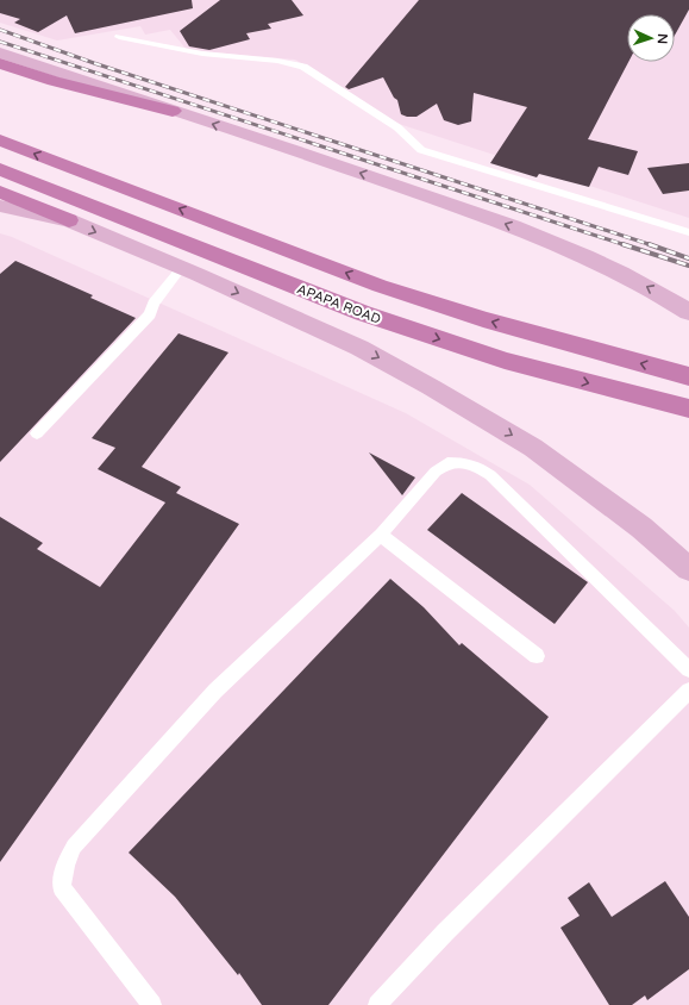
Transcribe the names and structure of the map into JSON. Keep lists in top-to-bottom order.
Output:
{
  "streets": {
    "highway": ["APAPA ROAD"]
  },
  "north": "right"
}
